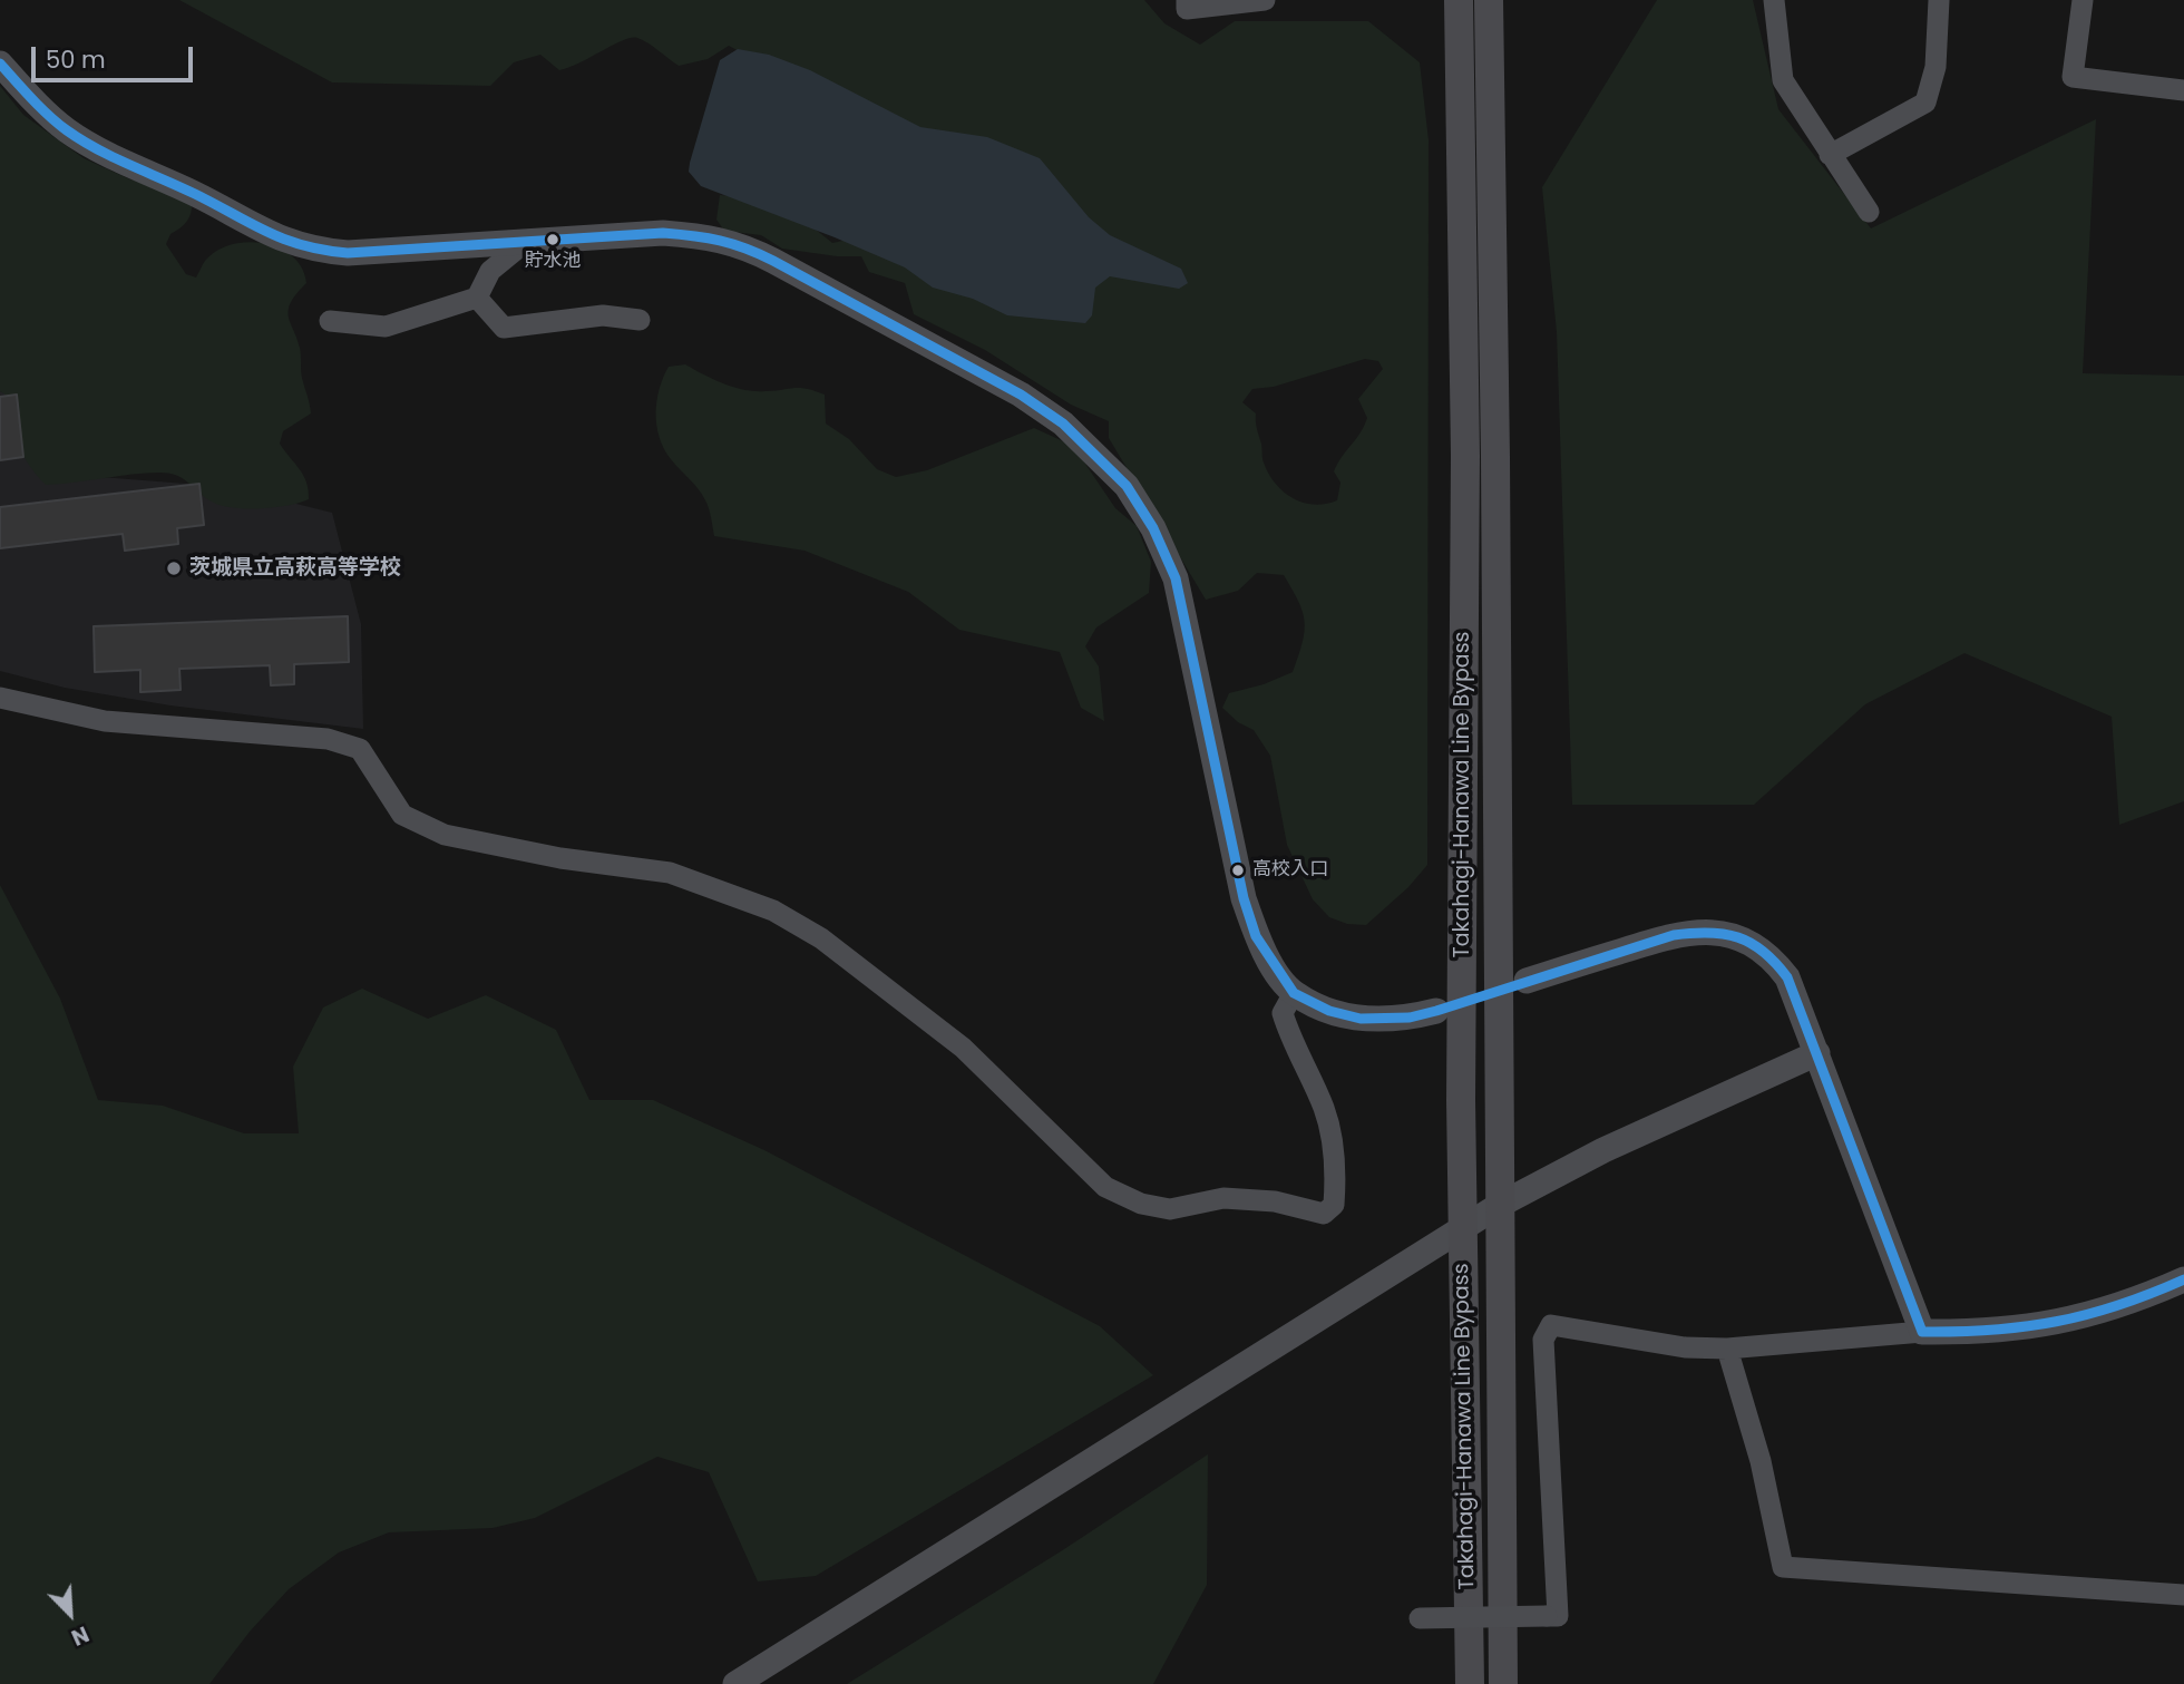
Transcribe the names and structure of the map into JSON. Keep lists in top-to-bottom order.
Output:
{
  "streets": {
    "main road": ["Takahagi-Hanawa Line Bypass"]
  },
  "places": ["貯水池", "茨城県立高萩高等学校", "高校入口"],
  "scale_bar": "50 m",
  "north": "bottom right"
}
